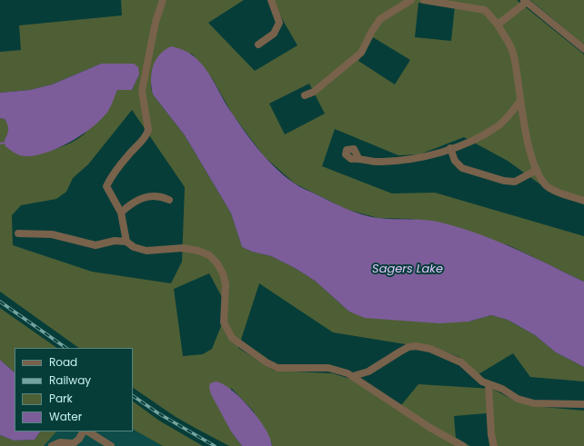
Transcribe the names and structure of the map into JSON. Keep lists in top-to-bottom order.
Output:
{
  "water": ["Sagers Lake"],
  "legend": [
    "Road",
    "Railway",
    "Park",
    "Water"
  ]
}
